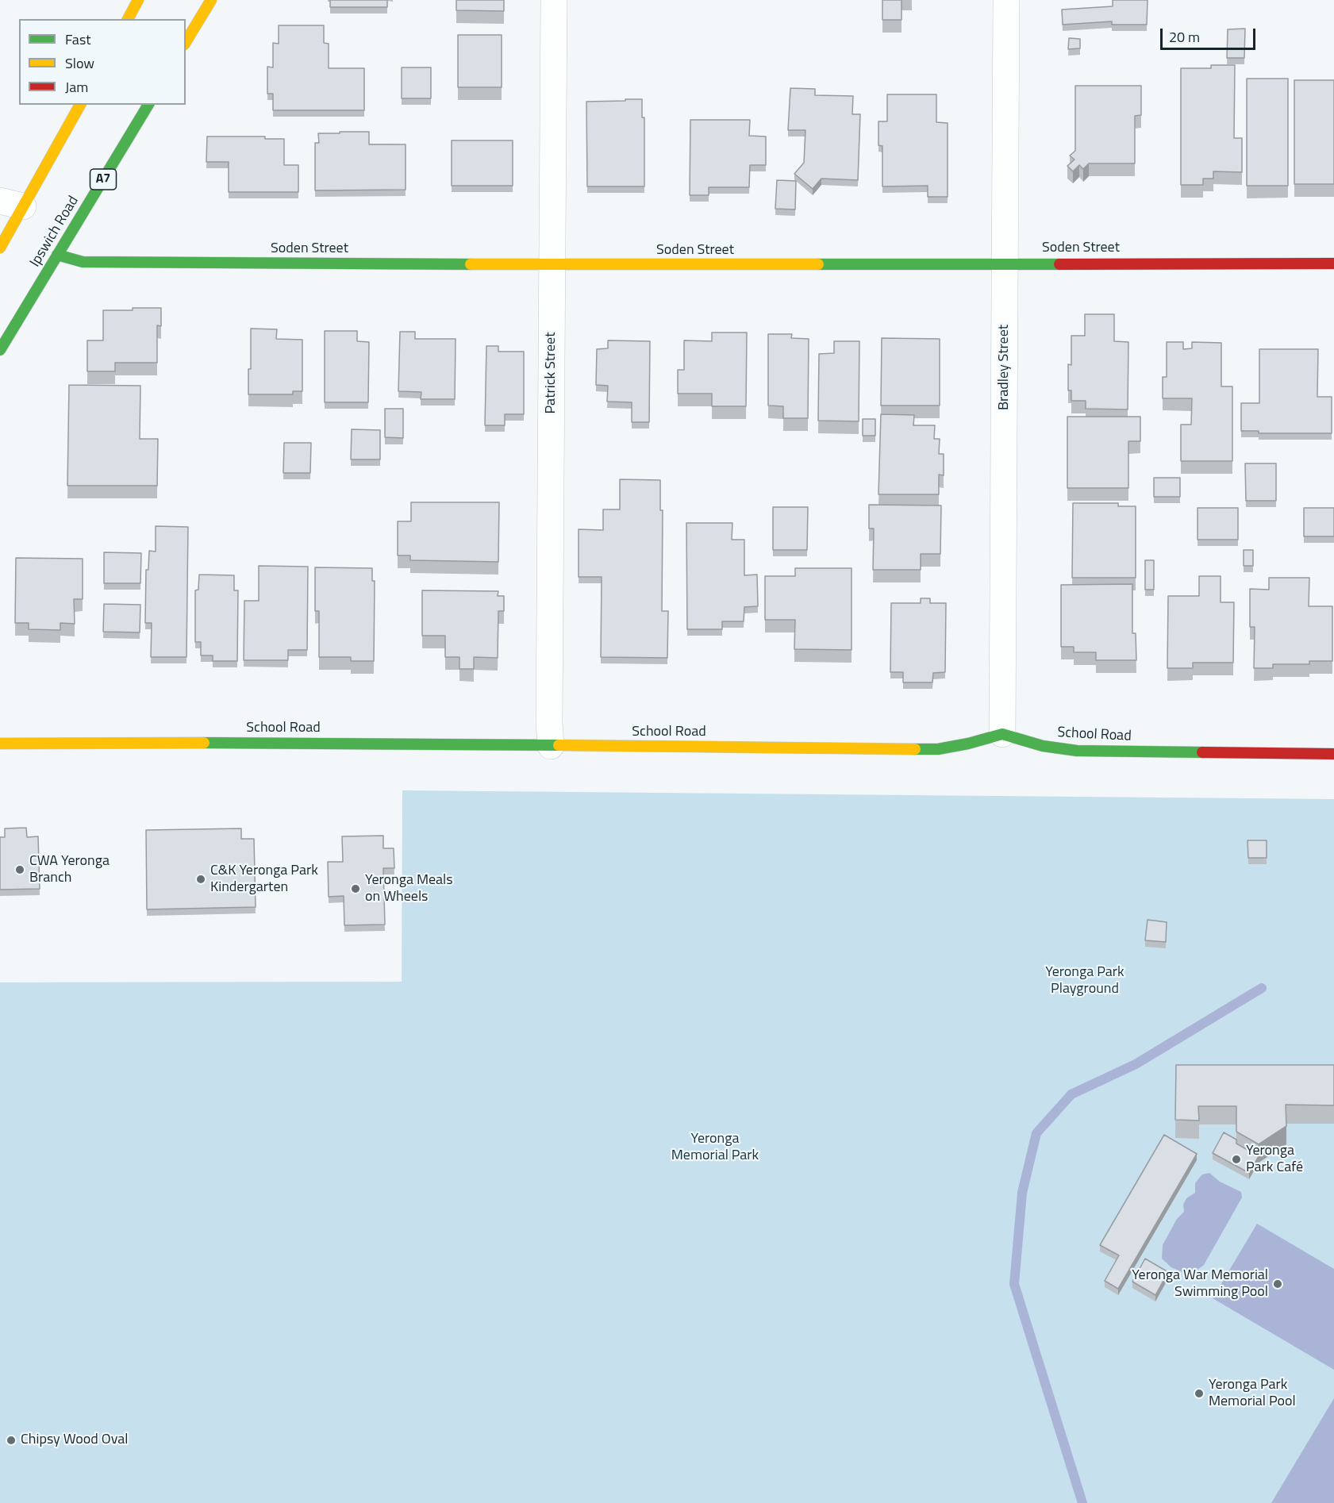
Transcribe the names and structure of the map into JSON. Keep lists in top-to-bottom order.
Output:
{
  "streets": {
    "main road": [
      "A7",
      "Ipswich Road",
      "Soden Street",
      "School Road"
    ],
    "street": ["Bradley Street", "Patrick Street"]
  },
  "crossings": [
    ["Ipswich Road", "Soden Street"],
    ["Soden Street", "Bradley Street"],
    ["Soden Street", "Patrick Street"],
    ["Bradley Street", "School Road"],
    ["Patrick Street", "School Road"]
  ],
  "parks": ["Yeronga Park Playground", "Yeronga Memorial Park"],
  "places": [
    "CWA Yeronga Branch",
    "C&K Yeronga Park Kindergarten",
    "Yeronga Meals on Wheels",
    "Yeronga Park Café",
    "Yeronga War Memorial Swimming Pool",
    "Yeronga Park Memorial Pool",
    "Chipsy Wood Oval"
  ],
  "legend": ["Fast", "Slow", "Jam"],
  "scale_bar": "20 m"
}
